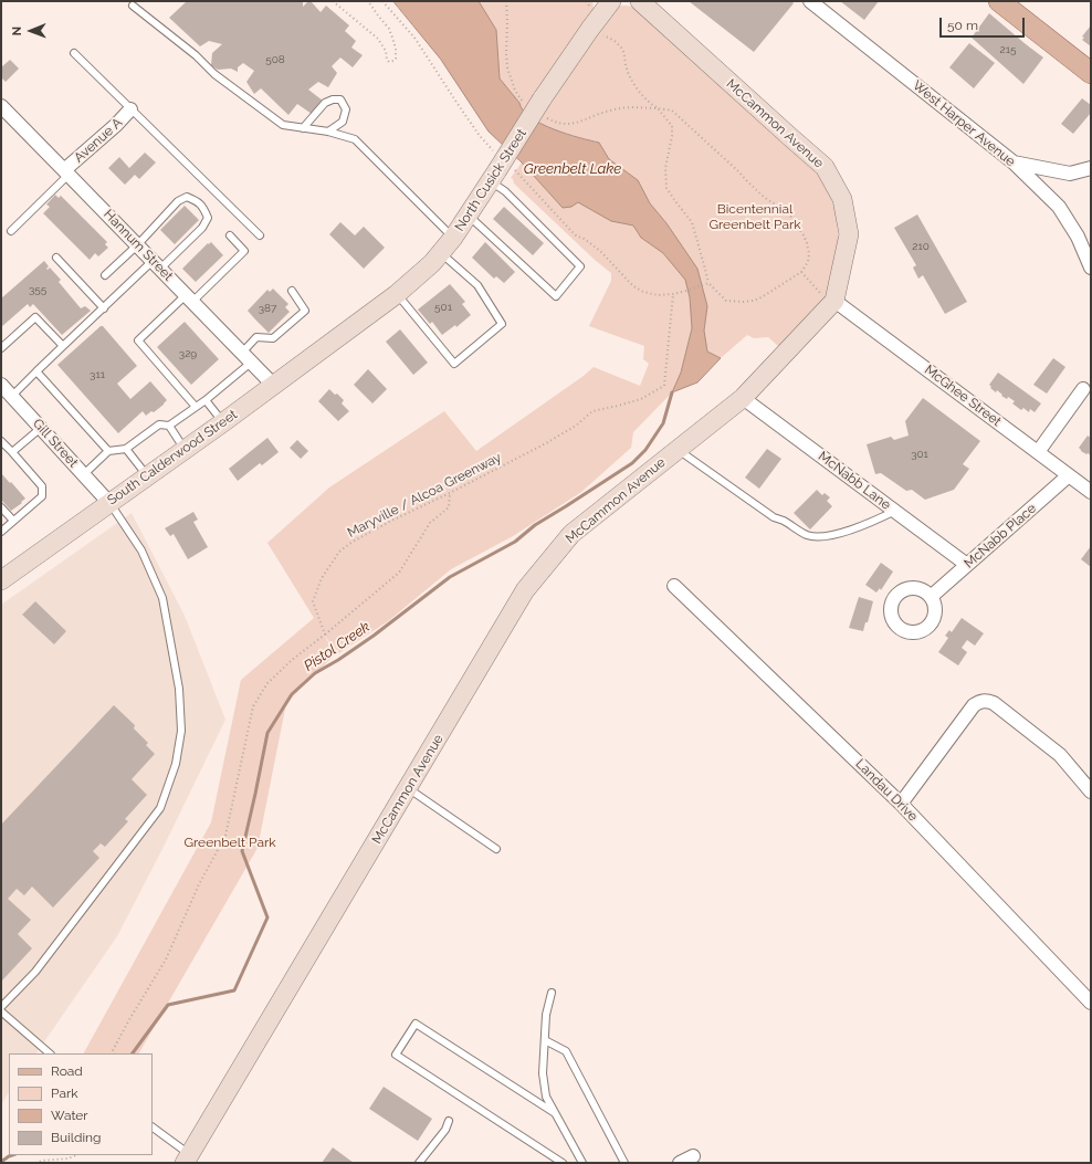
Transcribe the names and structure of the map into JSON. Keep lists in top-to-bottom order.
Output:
{
  "streets": {
    "street": [
      "McCammon Avenue",
      "West Harper Avenue",
      "Avenue A",
      "North Cusick Street",
      "Hannum Street",
      "McGhee Street",
      "Gill Street",
      "South Calderwood Street",
      "McNabb Lane",
      "McNabb Place",
      "Landau Drive"
    ],
    "path": ["Maryville / Alcoa Greenway"]
  },
  "crossings": [
    ["McCammon Avenue", "McGhee Street"],
    ["McCammon Avenue", "McNabb Lane"],
    ["Avenue A", "Hannum Street"],
    ["North Cusick Street", "South Calderwood Street"],
    ["Hannum Street", "South Calderwood Street"],
    ["McGhee Street", "McNabb Place"],
    ["Gill Street", "South Calderwood Street"],
    ["McNabb Lane", "McNabb Place"]
  ],
  "water": ["Greenbelt Lake", "Pistol Creek"],
  "parks": ["Bicentennial Greenbelt Park", "Greenbelt Park"],
  "house_numbers": [
    "215",
    "508",
    "210",
    "355",
    "501",
    "387",
    "329",
    "311",
    "301"
  ],
  "legend": [
    "Road",
    "Park",
    "Water",
    "Building"
  ],
  "scale_bar": "50 m",
  "north": "left"
}
